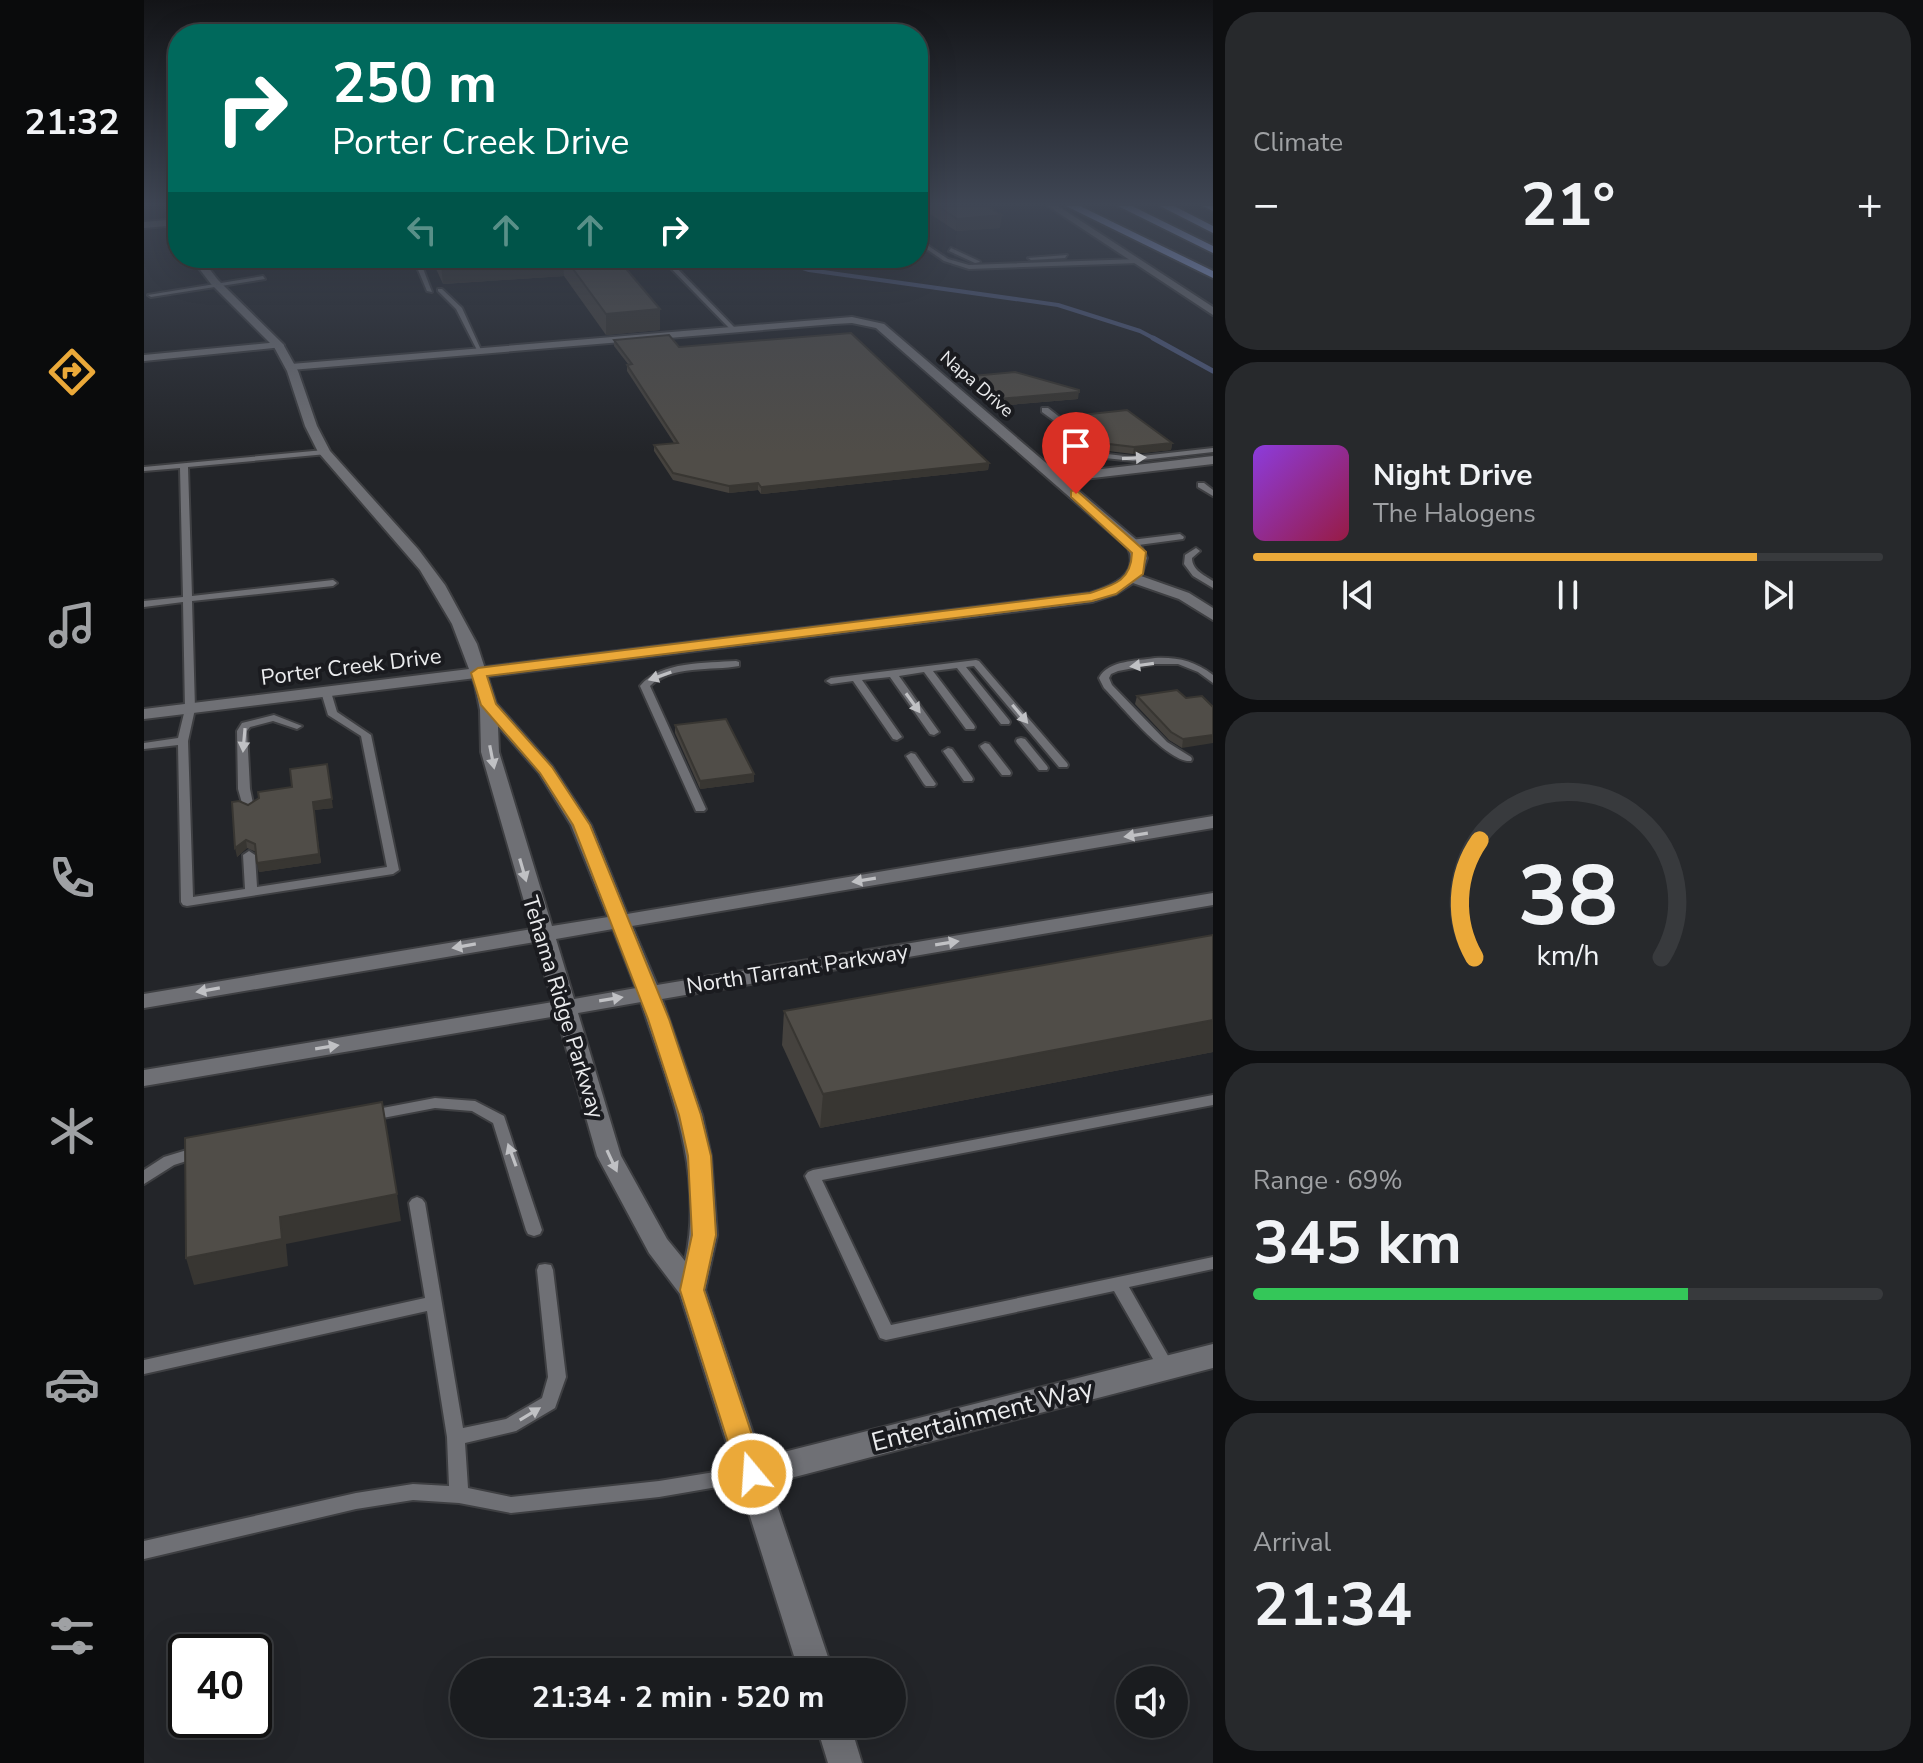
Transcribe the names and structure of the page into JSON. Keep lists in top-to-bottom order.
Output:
{
  "streets": {
    "street": [
      "Napa Drive",
      "Porter Creek Drive",
      "North Tarrant Parkway",
      "Tehama Ridge Parkway",
      "Entertainment Way"
    ]
  },
  "crossings": [
    ["Porter Creek Drive", "Tehama Ridge Parkway"],
    ["North Tarrant Parkway", "Tehama Ridge Parkway"],
    ["Tehama Ridge Parkway", "Entertainment Way"]
  ],
  "page": {
    "tabs": "21:32",
    "tile": [
      "Climate",
      ["Range · 69%", "345 km"],
      ["Arrival", "21:34"]
    ],
    "turn": ["250 m", "Porter Creek Drive"],
    "heat": ["−", "21°", "+"],
    "song": ["Night Drive", "The Halogens"],
    "limit": "40",
    "trip": "21:34 · 2 min · 520 m",
    "gauge": ["38", "km/h"]
  }
}
